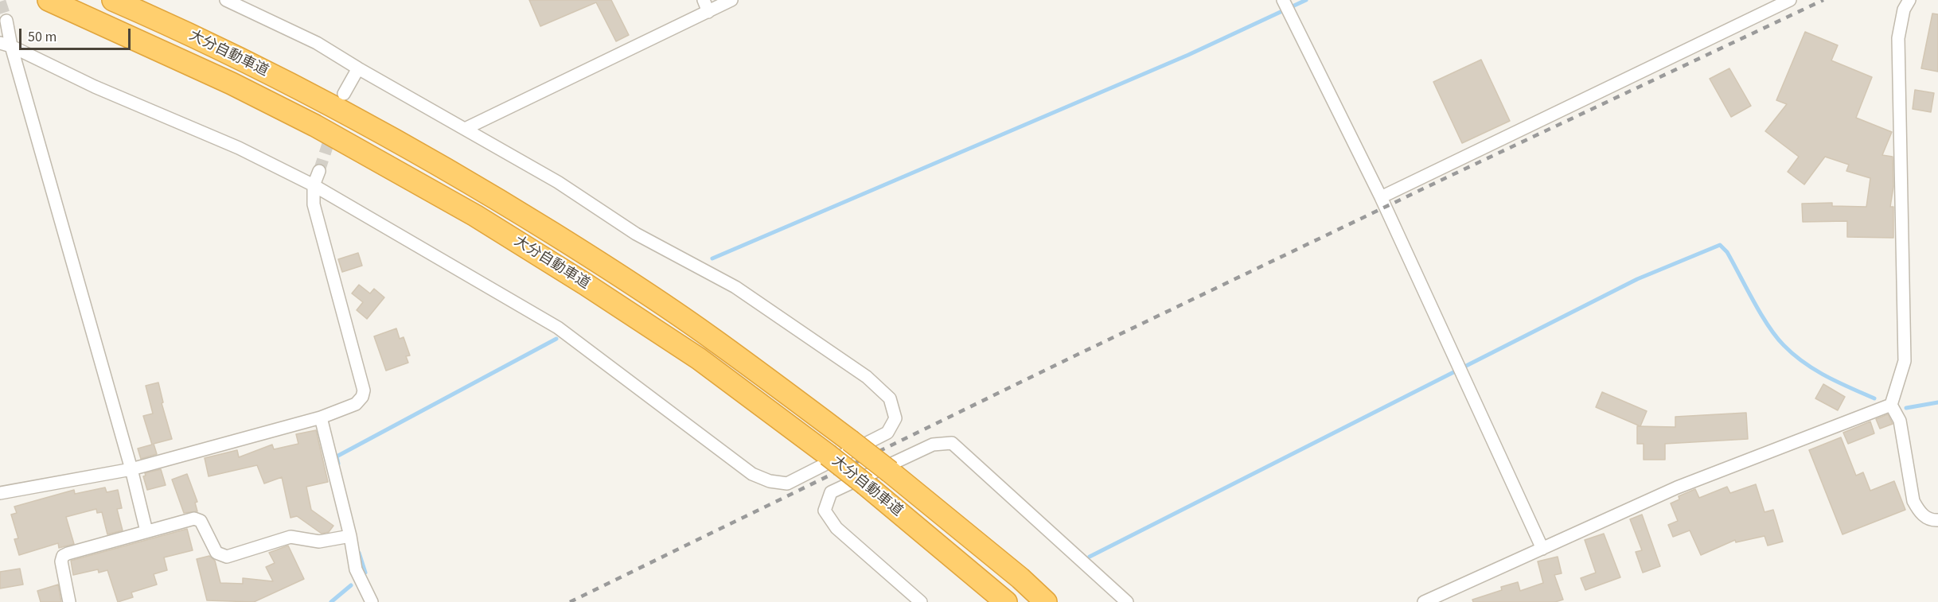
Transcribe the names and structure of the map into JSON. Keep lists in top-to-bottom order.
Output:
{
  "streets": {
    "highway": ["大分自動車道"]
  },
  "scale_bar": "50 m"
}
